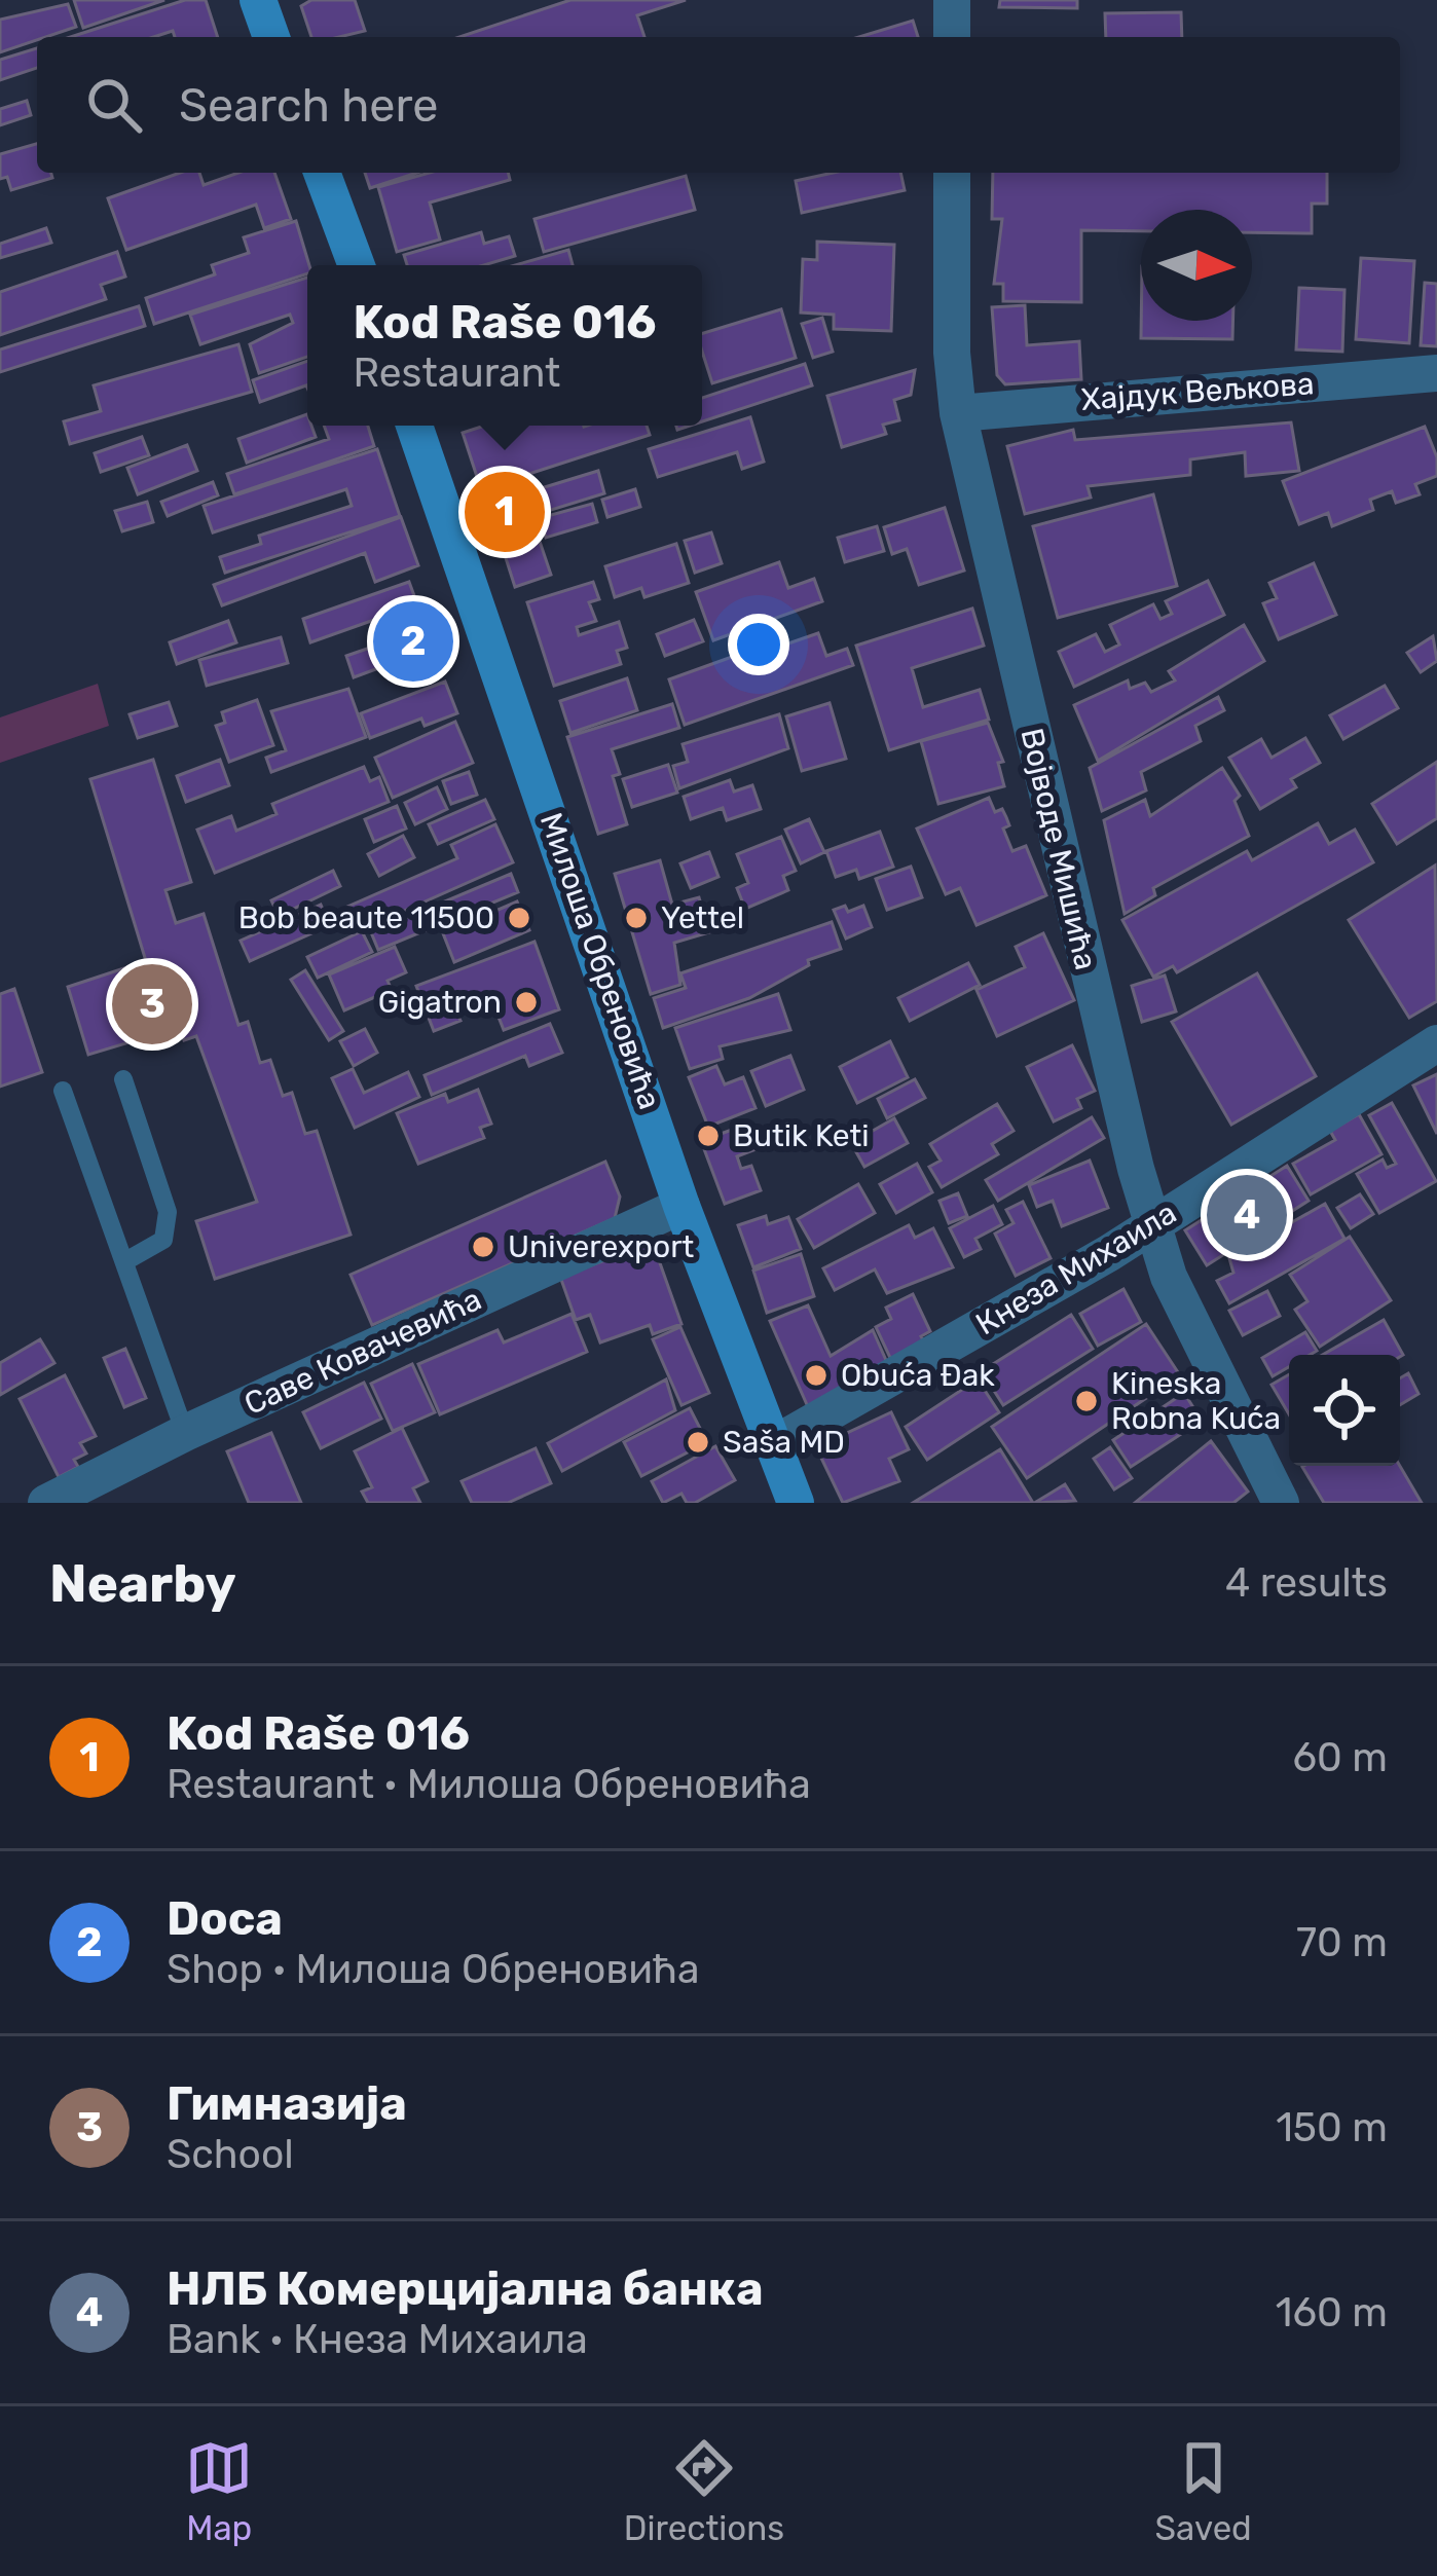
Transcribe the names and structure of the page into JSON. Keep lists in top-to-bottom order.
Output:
{
  "streets": {
    "street": [
      "Хајдук Вељкова",
      "Војводе Мишића",
      "Милоша Обреновића",
      "Кнеза Михаила",
      "Саве Ковачевића"
    ]
  },
  "crossings": [
    ["Хајдук Вељкова", "Војводе Мишића"],
    ["Војводе Мишића", "Кнеза Михаила"],
    ["Милоша Обреновића", "Кнеза Михаила"],
    ["Милоша Обреновића", "Саве Ковачевића"]
  ],
  "places": [
    "Bob beaute 11500",
    "Yettel",
    "Gigatron",
    "Butik Keti",
    "Univerexport",
    "Obuća Đak",
    "Kineska Robna Kuća",
    "Saša MD"
  ],
  "north": "right",
  "page": {
    "search": "Search here",
    "popup": ["Kod Raše 016", "Restaurant"],
    "pins": [
      "1",
      "2",
      "3",
      "4"
    ],
    "heading": ["Nearby", "4 results"],
    "list": [
      {
        "mark": "1",
        "name": "Kod Raše 016",
        "note": "Restaurant · Милоша Обреновића",
        "value": "60 m"
      },
      {
        "mark": "2",
        "name": "Doca",
        "note": "Shop · Милоша Обреновића",
        "value": "70 m"
      },
      {
        "mark": "3",
        "name": "Гимназија",
        "note": "School",
        "value": "150 m"
      },
      {
        "mark": "4",
        "name": "НЛБ Комерцијална банка",
        "note": "Bank · Кнеза Михаила",
        "value": "160 m"
      }
    ],
    "nav": ["Map", "Directions", "Saved"]
  }
}
